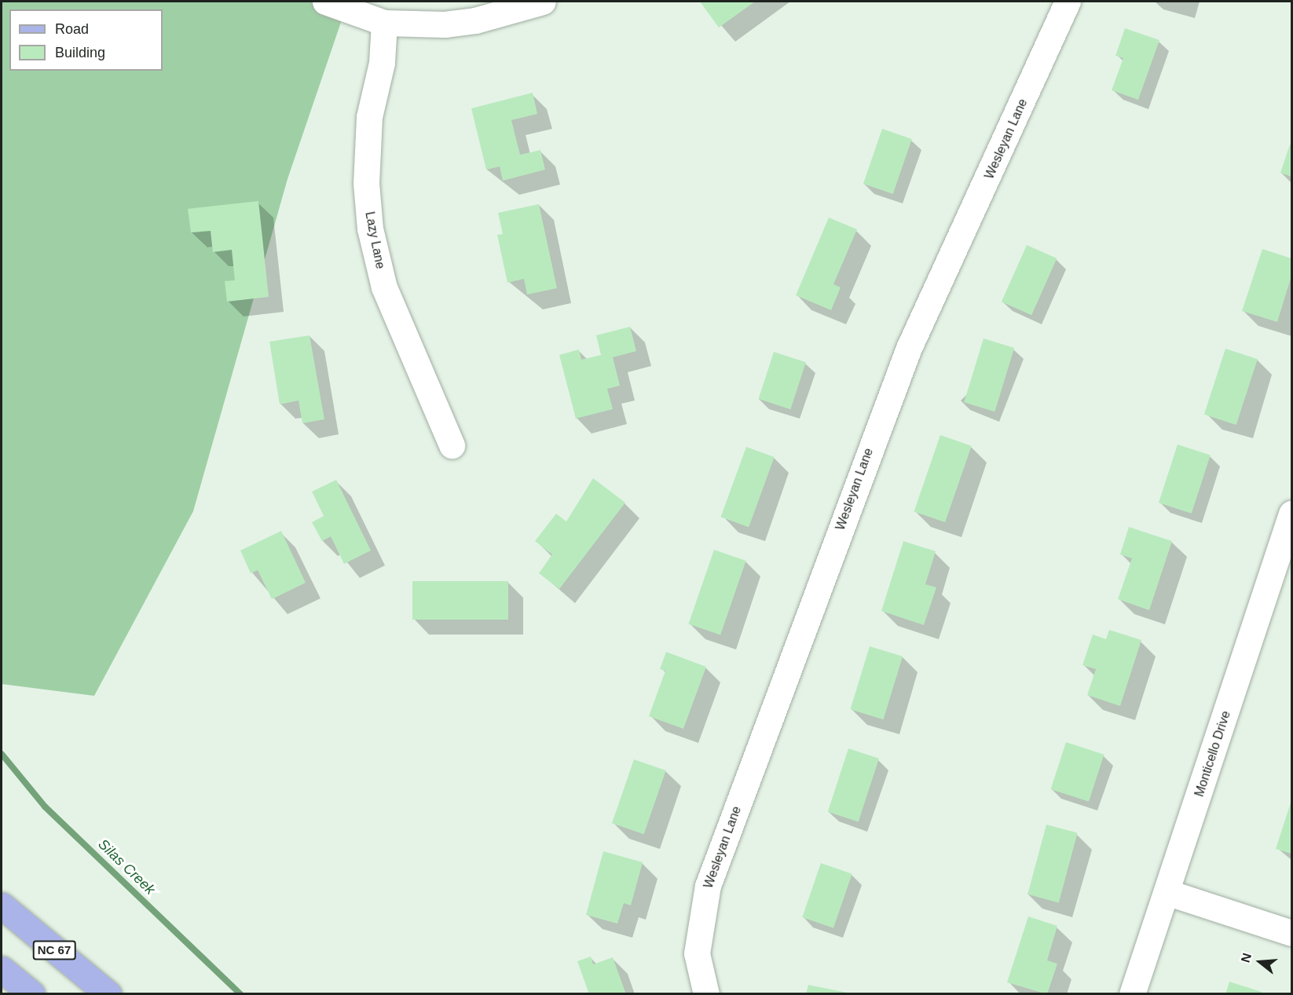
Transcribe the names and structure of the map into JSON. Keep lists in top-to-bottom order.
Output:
{
  "streets": {
    "main road": ["NC 67"],
    "street": ["Wesleyan Lane", "Lazy Lane", "Monticello Drive"]
  },
  "water": ["Silas Creek"],
  "legend": ["Road", "Building"],
  "north": "left"
}
